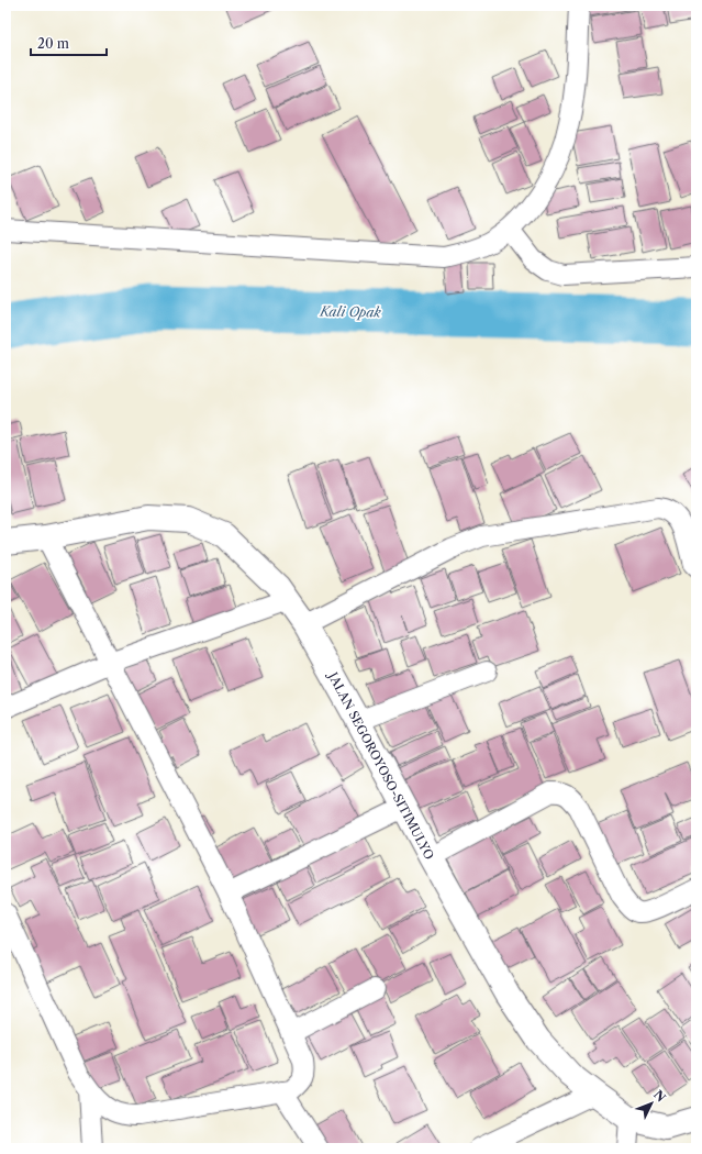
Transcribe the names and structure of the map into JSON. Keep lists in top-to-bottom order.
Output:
{
  "streets": {
    "main road": ["JALAN SEGOROYOSO-SITIMULYO"]
  },
  "water": ["Kali Opak"],
  "scale_bar": "20 m",
  "north": "top right"
}
